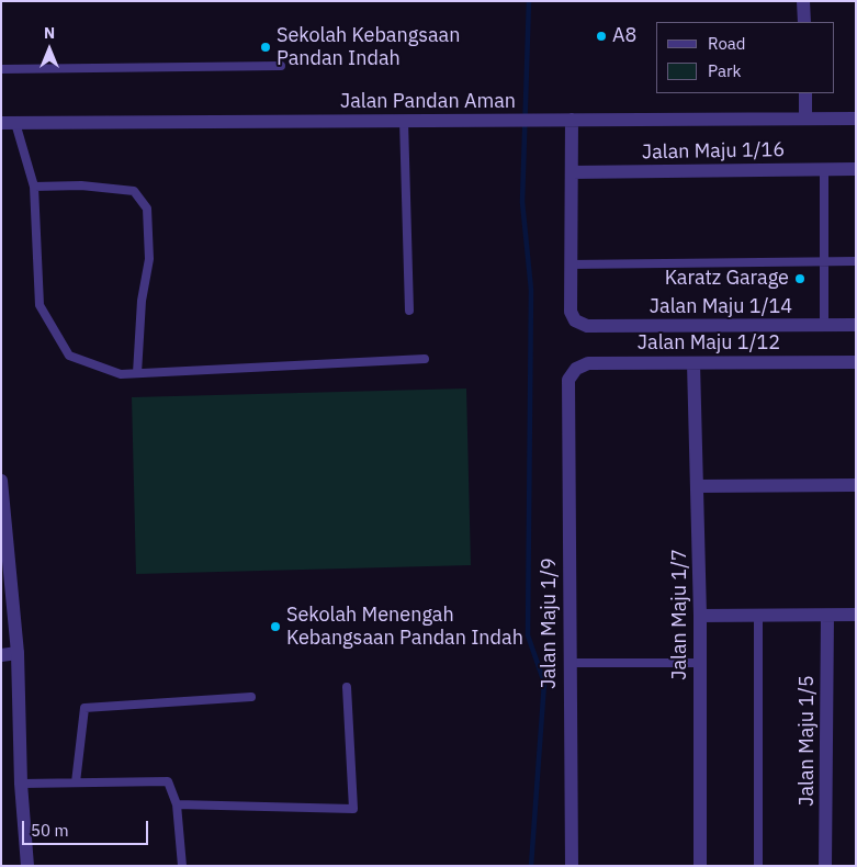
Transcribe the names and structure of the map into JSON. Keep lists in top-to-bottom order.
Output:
{
  "streets": {
    "street": [
      "Jalan Pandan Aman",
      "Jalan Maju 1/16",
      "Jalan Maju 1/14",
      "Jalan Maju 1/12",
      "Jalan Maju 1/7",
      "Jalan Maju 1/9",
      "Jalan Maju 1/5"
    ]
  },
  "crossings": [
    ["Jalan Maju 1/12", "Jalan Maju 1/7"],
    ["Jalan Maju 1/12", "Jalan Maju 1/9"]
  ],
  "places": [
    "A8",
    "Sekolah Kebangsaan Pandan Indah",
    "Karatz Garage",
    "Sekolah Menengah Kebangsaan Pandan Indah"
  ],
  "legend": ["Road", "Park"],
  "scale_bar": "50 m",
  "north": "top"
}
